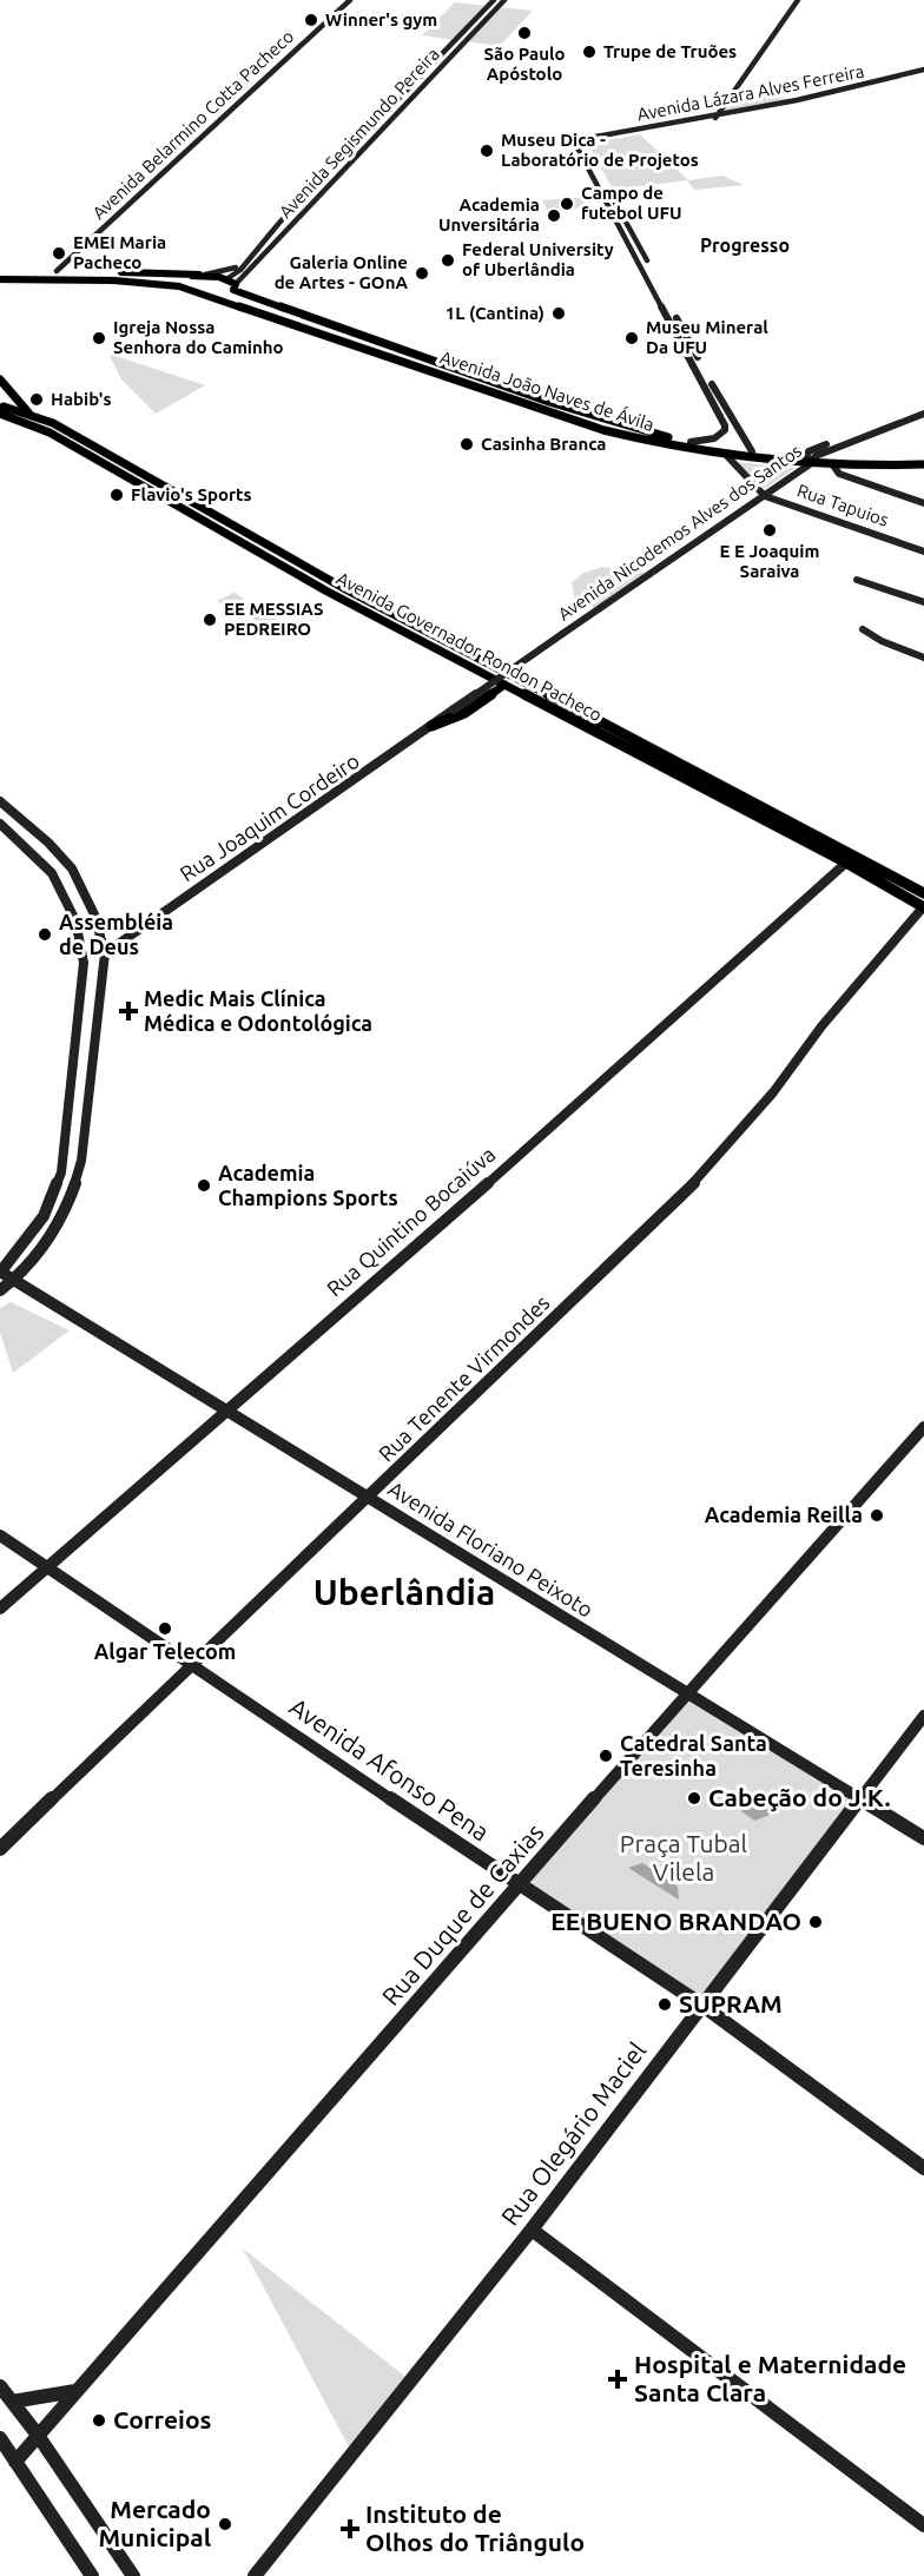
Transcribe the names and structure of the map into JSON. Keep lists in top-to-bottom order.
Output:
{
  "streets": {
    "main road": [
      "Avenida Lázara Alves Ferreira",
      "Avenida Belarmino Cotta Pacheco",
      "Avenida Segismundo Pereira",
      "Avenida João Naves de Ávila",
      "Rua Tapuios",
      "Avenida Nicodemos Alves dos Santos",
      "Avenida Governador Rondon Pacheco",
      "Rua Joaquim Cordeiro",
      "Rua Quintino Bocaiúva",
      "Rua Tenente Virmondes",
      "Avenida Floriano Peixoto",
      "Avenida Afonso Pena",
      "Rua Duque de Caxias",
      "Rua Olegário Maciel"
    ]
  },
  "crossings": [
    ["Avenida Segismundo Pereira", "Avenida João Naves de Ávila"],
    ["Avenida João Naves de Ávila", "Rua Tapuios"],
    ["Avenida João Naves de Ávila", "Avenida Nicodemos Alves dos Santos"],
    ["Rua Tapuios", "Avenida Nicodemos Alves dos Santos"],
    ["Avenida Nicodemos Alves dos Santos", "Rua Joaquim Cordeiro"],
    ["Avenida Governador Rondon Pacheco", "Rua Quintino Bocaiúva"],
    ["Avenida Governador Rondon Pacheco", "Rua Tenente Virmondes"],
    ["Rua Quintino Bocaiúva", "Avenida Floriano Peixoto"],
    ["Rua Quintino Bocaiúva", "Avenida Afonso Pena"],
    ["Rua Tenente Virmondes", "Avenida Floriano Peixoto"],
    ["Rua Tenente Virmondes", "Avenida Afonso Pena"],
    ["Avenida Floriano Peixoto", "Rua Duque de Caxias"],
    ["Avenida Floriano Peixoto", "Rua Olegário Maciel"],
    ["Avenida Afonso Pena", "Rua Duque de Caxias"],
    ["Avenida Afonso Pena", "Rua Olegário Maciel"]
  ],
  "districts": ["Progresso", "Uberlândia"],
  "parks": ["Praça Tubal Vilela"],
  "places": {
    "other": [
      "Winner's gym",
      "São Paulo Apóstolo",
      "Trupe de Truões",
      "Museu Dica - Laboratório de Projetos",
      "Campo de futebol UFU",
      "Academia Unversitária",
      "EMEI Maria Pacheco",
      "Federal University of Uberlândia",
      "Galeria Online de Artes - GOnA",
      "1L (Cantina)",
      "Igreja Nossa Senhora do Caminho",
      "Museu Mineral Da UFU",
      "Habib's",
      "Casinha Branca",
      "Flavio's Sports",
      "E E Joaquim Saraiva",
      "EE MESSIAS PEDREIRO",
      "Assembléia de Deus",
      "Academia Champions Sports",
      "Academia Reilla",
      "Algar Telecom",
      "Catedral Santa Teresinha",
      "Cabeção do J.K.",
      "EE BUENO BRANDAO",
      "SUPRAM",
      "Correios",
      "Mercado Municipal"
    ],
    "health": ["Medic Mais Clínica Médica e Odontológica", "Hospital e Maternidade Santa Clara", "Instituto de Olhos do Triângulo"]
  }
}
